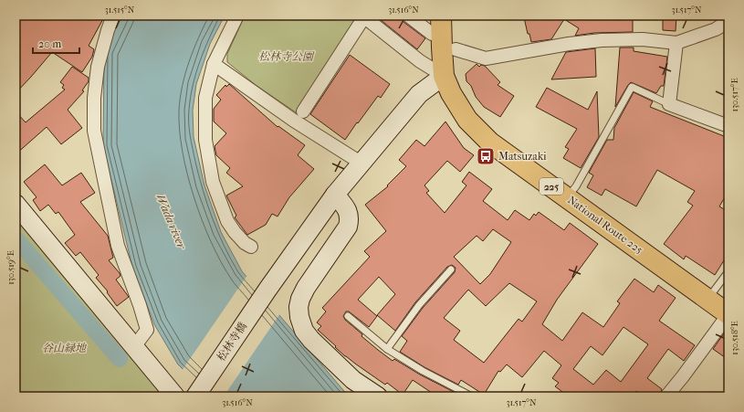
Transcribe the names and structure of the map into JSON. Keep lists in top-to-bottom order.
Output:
{
  "streets": {
    "highway": ["225", "National Route 225"],
    "street": ["松林寺橋"]
  },
  "crossings": [
    ["National Route 225", "松林寺橋"]
  ],
  "water": ["Wada river"],
  "parks": ["松林寺公園", "谷山緑地"],
  "places": {
    "bus stop": ["Matsuzaki"]
  },
  "scale_bar": "20 m",
  "coordinates": [
    "31.515°N",
    "31.516°N",
    "31.517°N",
    "130.517°E",
    "130.519°E",
    "130.518°E"
  ]
}
